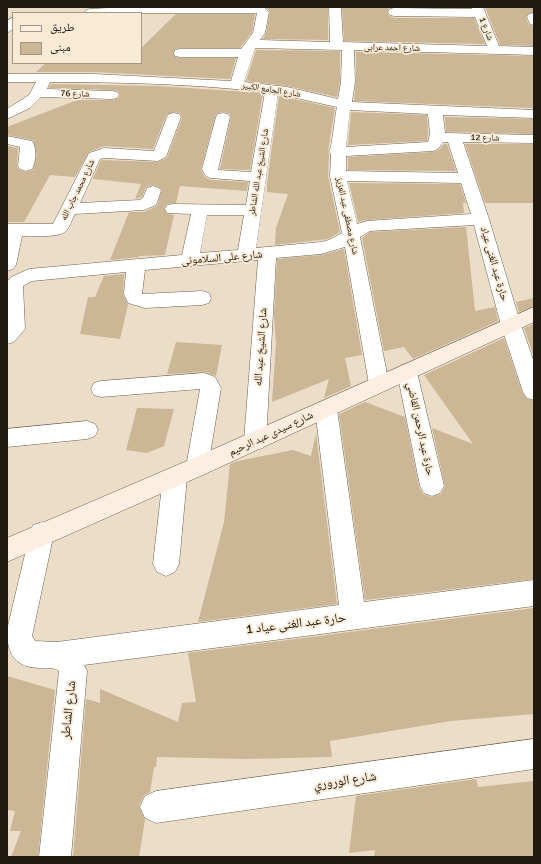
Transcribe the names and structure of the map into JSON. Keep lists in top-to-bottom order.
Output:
{
  "streets": {
    "main road": ["شارع سيدى عبد الرحيم"],
    "street": [
      "شارع 1",
      "شارع احمد عرابى",
      "شارع الجامع الكبير",
      "شارع 76",
      "شارع 12",
      "شارع الشيخ عبد الله الشاطر",
      "شارع محمد جاب الله",
      "شارع مصطفى عبد العزيز",
      "شارع على السلامونى",
      "حارة عبد الغنى عياد",
      "شارع الشيخ عبد الله",
      "حارة عبد الرحمن القاضي",
      "حارة عبد الغنى عياد 1",
      "شارع الشاطر",
      "شارع الوروري"
    ]
  },
  "crossings": [
    ["شارع 1", "شارع احمد عرابى"],
    ["شارع احمد عرابى", "شارع مصطفى عبد العزيز"],
    ["شارع الجامع الكبير", "شارع الشيخ عبد الله الشاطر"],
    ["شارع الجامع الكبير", "شارع مصطفى عبد العزيز"],
    ["شارع الجامع الكبير", "حارة عبد الغنى عياد"],
    ["شارع 12", "حارة عبد الغنى عياد"],
    ["شارع الشيخ عبد الله الشاطر", "شارع على السلامونى"],
    ["شارع مصطفى عبد العزيز", "شارع على السلامونى"],
    ["شارع مصطفى عبد العزيز", "شارع سيدى عبد الرحيم"],
    ["شارع على السلامونى", "حارة عبد الغنى عياد"],
    ["شارع على السلامونى", "شارع الشيخ عبد الله"],
    ["حارة عبد الغنى عياد", "شارع سيدى عبد الرحيم"],
    ["شارع الشيخ عبد الله", "شارع سيدى عبد الرحيم"],
    ["حارة عبد الرحمن القاضي", "شارع سيدى عبد الرحيم"],
    ["حارة عبد الغنى عياد 1", "شارع الشاطر"]
  ],
  "legend": ["طريق", "مبنى"]
}
